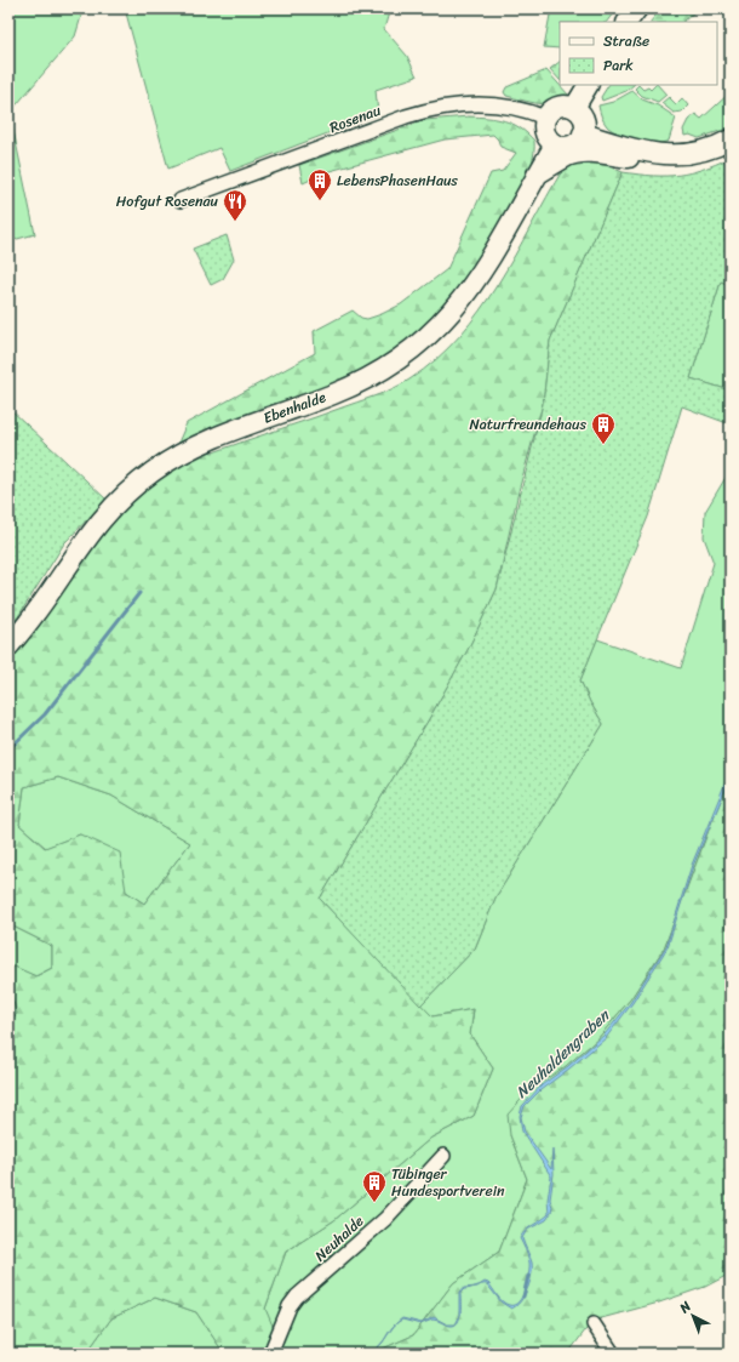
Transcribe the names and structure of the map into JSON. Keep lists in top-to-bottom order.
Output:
{
  "streets": {
    "street": ["Rosenau", "Ebenhalde", "Neuhalde"]
  },
  "crossings": [
    ["Rosenau", "Ebenhalde"]
  ],
  "water": ["Neuhaldengraben"],
  "places": {
    "building": ["LebensPhasenHaus", "Naturfreundehaus", "Tübinger Hundesportverein"],
    "restaurant": ["Hofgut Rosenau"]
  },
  "legend": ["Straße", "Park"],
  "north": "top left"
}
